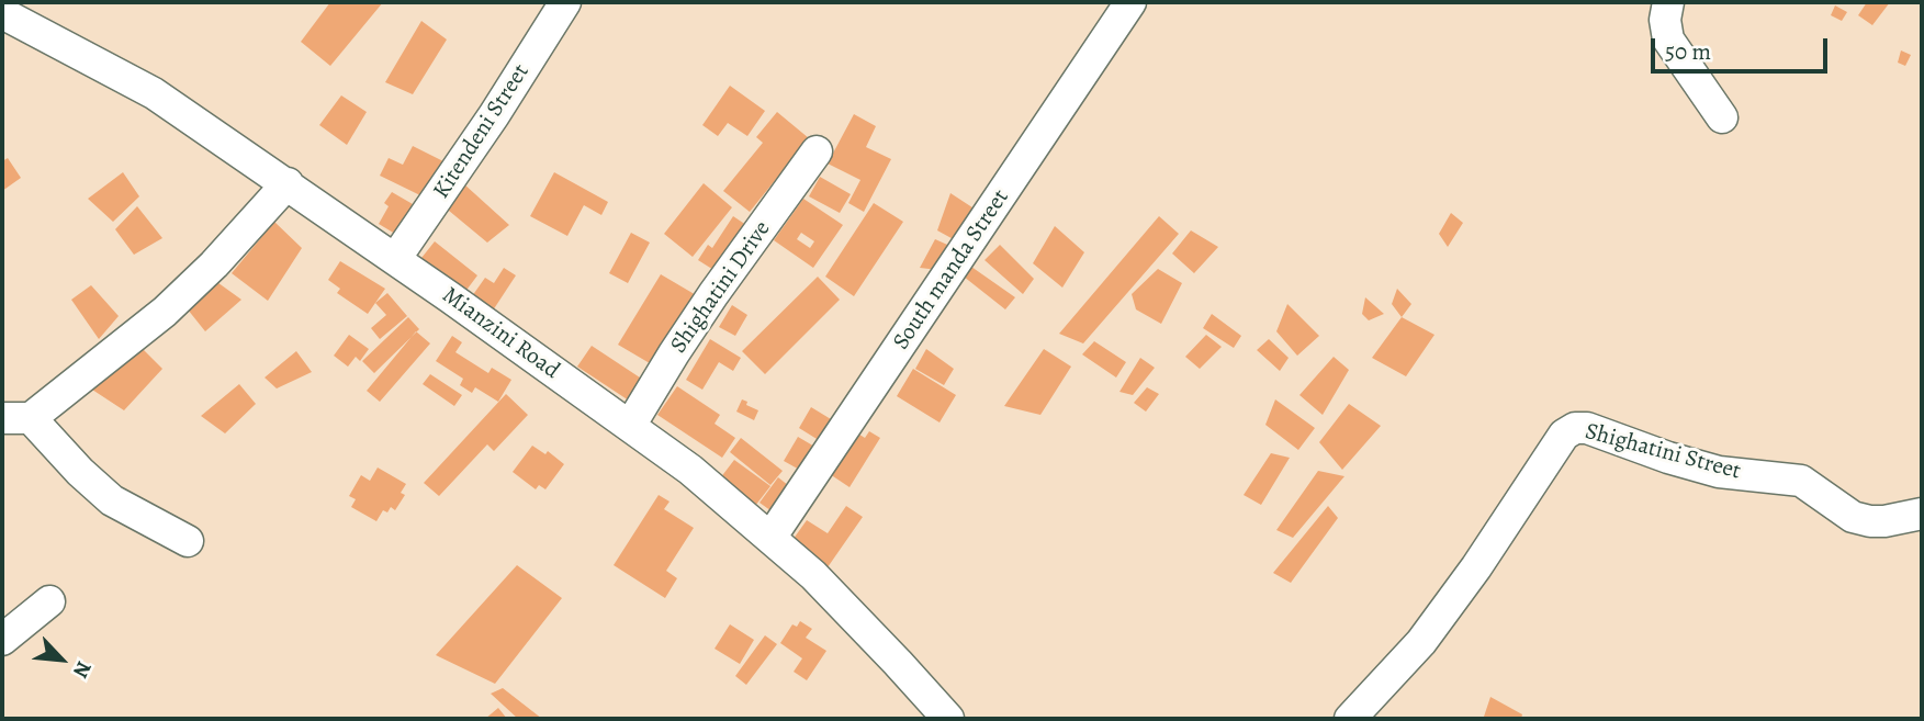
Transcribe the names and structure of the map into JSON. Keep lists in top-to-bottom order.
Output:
{
  "streets": {
    "street": [
      "Kitendeni Street",
      "South manda Street",
      "Shighatini Drive",
      "Mianzini Road",
      "Shighatini Street"
    ]
  },
  "crossings": [
    ["Kitendeni Street", "Mianzini Road"],
    ["South manda Street", "Mianzini Road"],
    ["Shighatini Drive", "Mianzini Road"]
  ],
  "scale_bar": "50 m",
  "north": "bottom right"
}
